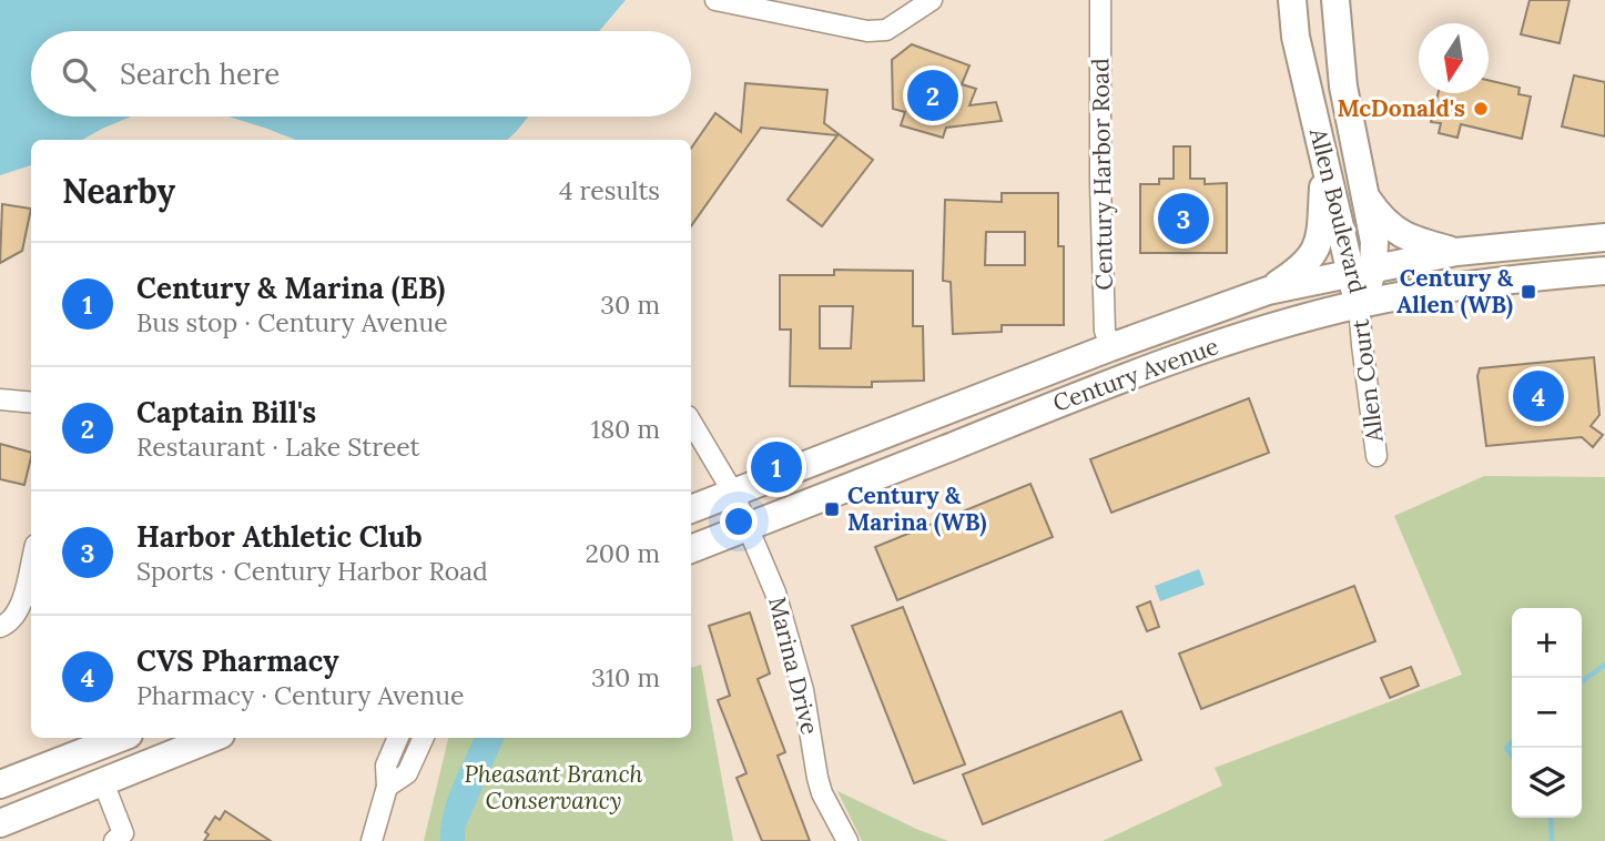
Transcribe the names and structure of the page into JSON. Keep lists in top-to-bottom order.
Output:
{
  "streets": {
    "main road": ["Allen Boulevard", "Century Avenue"],
    "street": ["Century Harbor Road", "Allen Court", "Marina Drive"]
  },
  "crossings": [
    ["Century Harbor Road", "Century Avenue"],
    ["Allen Boulevard", "Century Avenue"],
    ["Allen Boulevard", "Allen Court"],
    ["Century Avenue", "Allen Court"],
    ["Century Avenue", "Marina Drive"]
  ],
  "parks": ["Pheasant Branch Conservancy"],
  "places": {
    "other": ["McDonald's"],
    "transit": ["Century & Allen (WB)", "Century & Marina (WB)"]
  },
  "north": "bottom",
  "page": {
    "search": "Search here",
    "pins": [
      "2",
      "3",
      "4",
      "1"
    ],
    "heading": ["Nearby", "4 results"],
    "list": [
      {
        "mark": "1",
        "name": "Century & Marina (EB)",
        "note": "Bus stop · Century Avenue",
        "value": "30 m"
      },
      {
        "mark": "2",
        "name": "Captain Bill's",
        "note": "Restaurant · Lake Street",
        "value": "180 m"
      },
      {
        "mark": "3",
        "name": "Harbor Athletic Club",
        "note": "Sports · Century Harbor Road",
        "value": "200 m"
      },
      {
        "mark": "4",
        "name": "CVS Pharmacy",
        "note": "Pharmacy · Century Avenue",
        "value": "310 m"
      }
    ],
    "map_buttons": ["+", "−"]
  }
}
